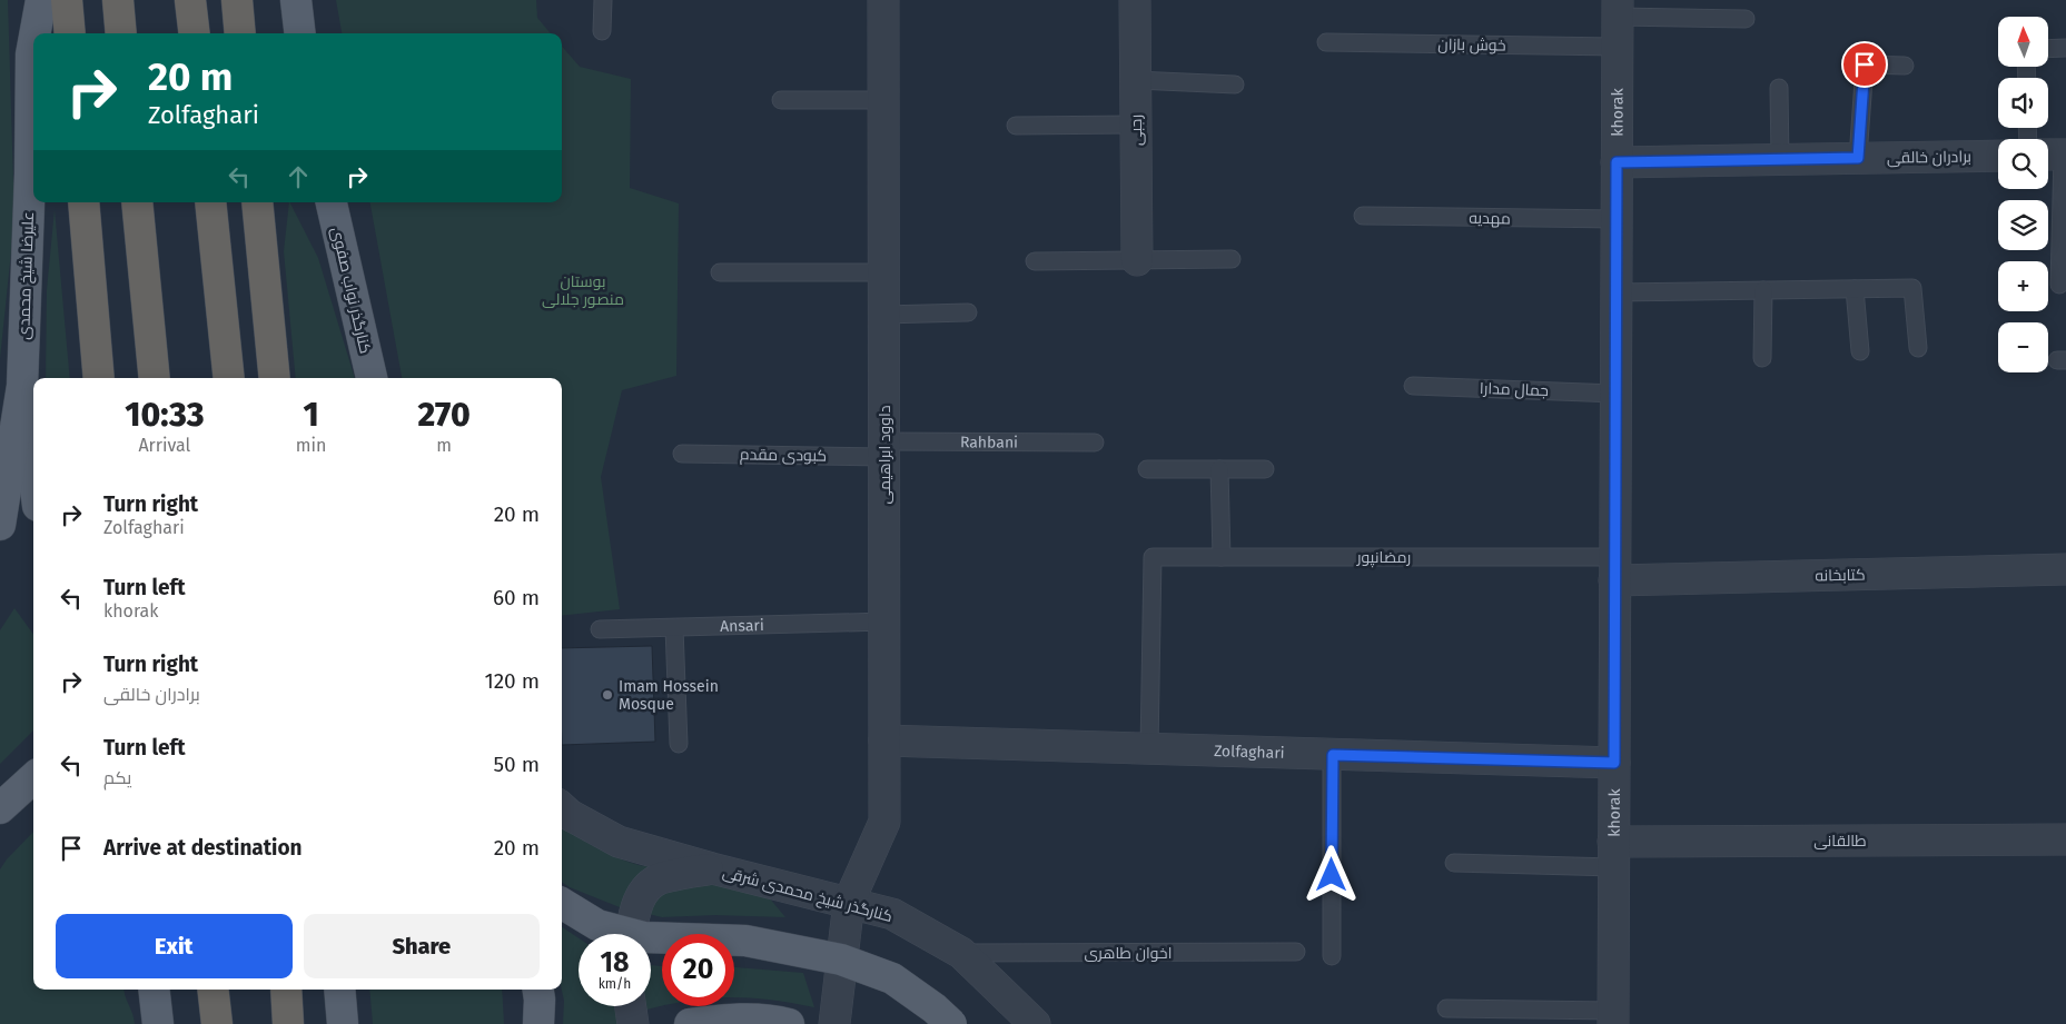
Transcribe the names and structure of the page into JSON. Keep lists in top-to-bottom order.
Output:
{
  "streets": {
    "main road": ["علیرضا شیخ محمدی", "کنارگذر نواب صفوی"],
    "street": [
      "khorak",
      "رجبی",
      "برادران خالقی",
      "داوود ابراهیمی",
      "کتابخانه",
      "Zolfaghari",
      "طالقانی",
      "کنارگذر شیخ محمدی شرقی"
    ],
    "lane": [
      "خوش بازان",
      "مهدیه",
      "جمال مدارا",
      "Rahbani",
      "کبودی مقدم",
      "رمضانپور",
      "Ansari",
      "اخوان طاهری"
    ]
  },
  "crossings": [
    ["خوش بازان", "khorak"],
    ["khorak", "برادران خالقی"],
    ["khorak", "مهدیه"],
    ["khorak", "جمال مدارا"],
    ["khorak", "رمضانپور"],
    ["khorak", "کتابخانه"],
    ["khorak", "Zolfaghari"],
    ["khorak", "طالقانی"],
    ["Rahbani", "کبودی مقدم"],
    ["Rahbani", "داوود ابراهیمی"],
    ["کبودی مقدم", "داوود ابراهیمی"],
    ["داوود ابراهیمی", "Ansari"],
    ["داوود ابراهیمی", "Zolfaghari"],
    ["داوود ابراهیمی", "کنارگذر شیخ محمدی شرقی"],
    ["رمضانپور", "کتابخانه"],
    ["رمضانپور", "Zolfaghari"],
    ["کنارگذر شیخ محمدی شرقی", "اخوان طاهری"]
  ],
  "parks": ["بوستان منصور جلالی"],
  "places": ["Imam Hossein Mosque"],
  "north": "top",
  "page": {
    "map_buttons": ["+", "−"],
    "turn": ["20 m", "Zolfaghari"],
    "eta": [
      "10:33",
      "Arrival",
      "1",
      "min",
      "270",
      "m"
    ],
    "list": [
      {
        "name": "Turn right",
        "note": "Zolfaghari",
        "value": "20 m"
      },
      {
        "name": "Turn left",
        "note": "khorak",
        "value": "60 m"
      },
      {
        "name": "Turn right",
        "note": "برادران خالقی",
        "value": "120 m"
      },
      {
        "name": "Turn left",
        "note": "یکم",
        "value": "50 m"
      },
      {
        "name": "Arrive at destination",
        "value": "20 m"
      }
    ],
    "buttons": ["Exit", "Share"],
    "speed": "18 km/h",
    "limit": "20"
  }
}
